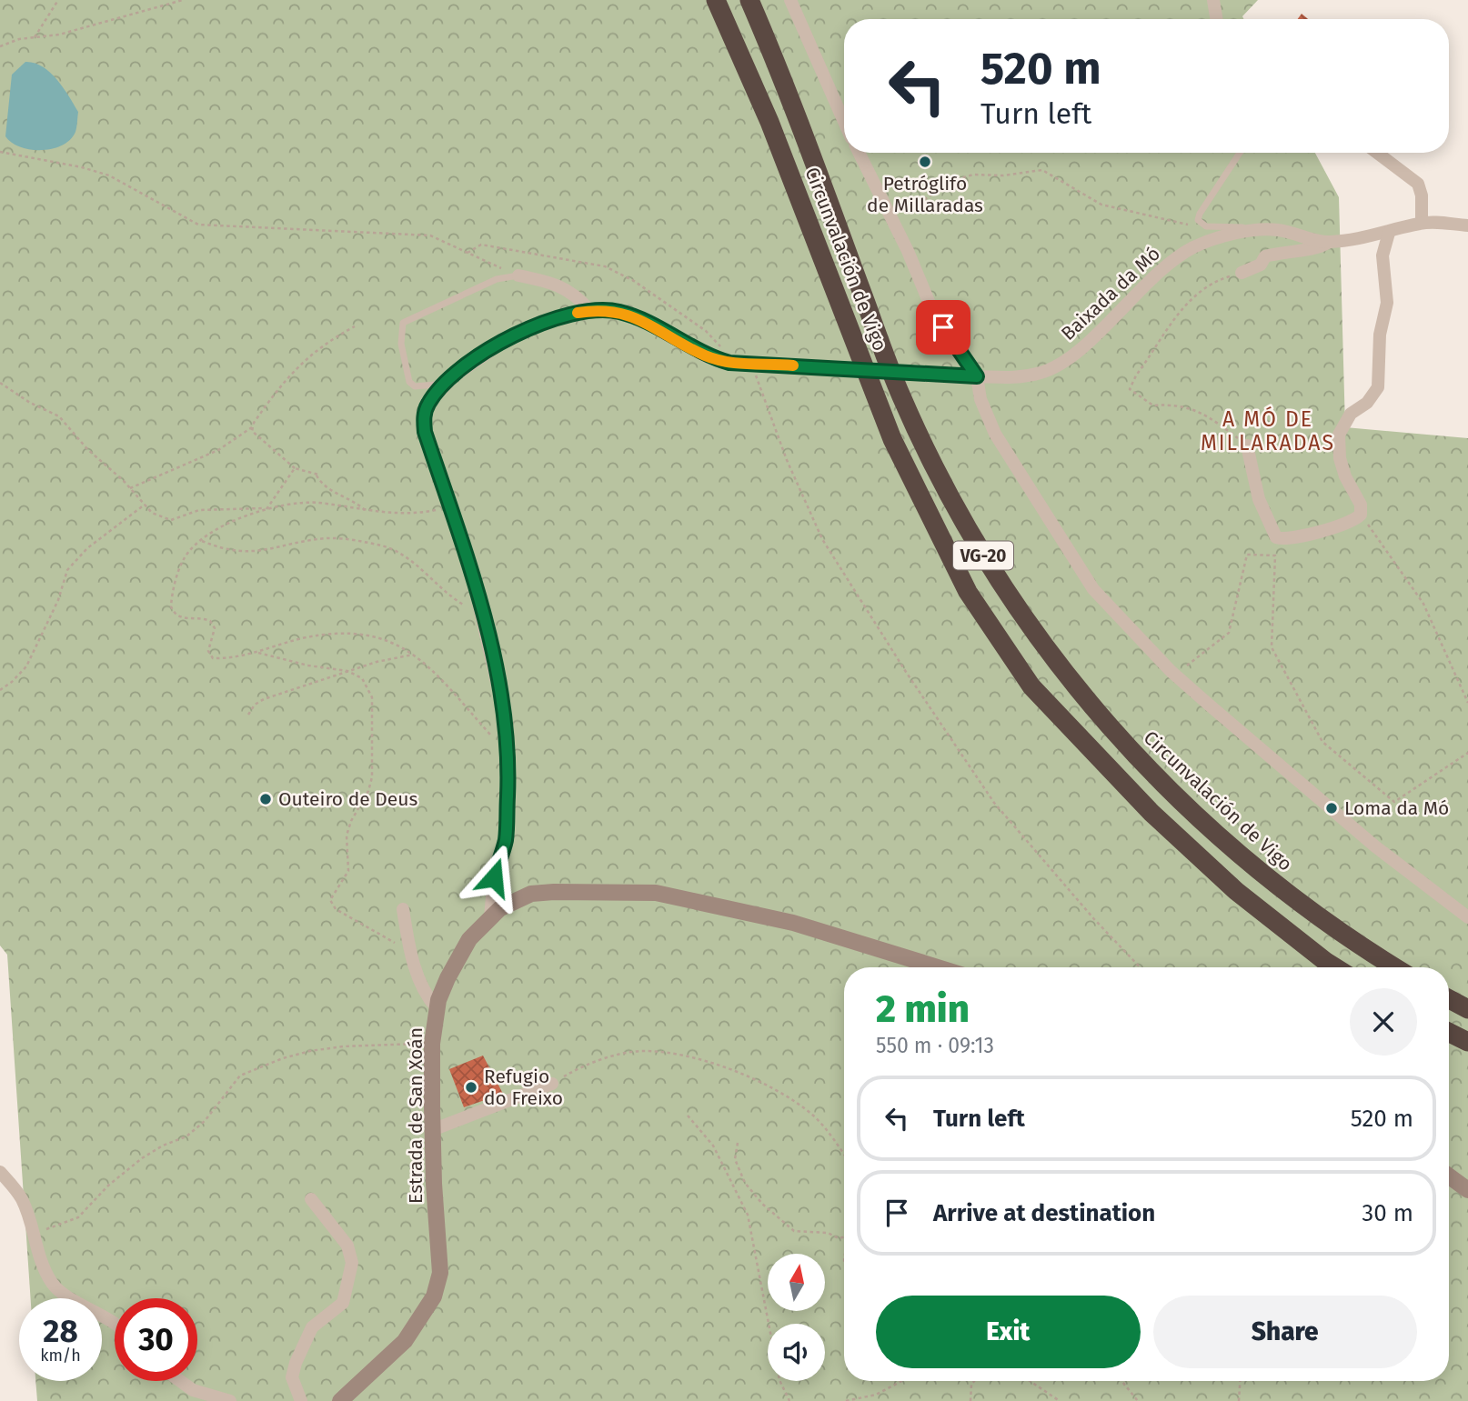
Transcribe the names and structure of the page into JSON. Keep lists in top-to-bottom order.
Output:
{
  "streets": {
    "highway": ["Circunvalación de Vigo", "VG-20"],
    "street": ["Baixada da Mó", "Estrada de San Xoán"]
  },
  "crossings": [
    ["Baixada da Mó", "Estrada de San Xoán"]
  ],
  "districts": ["A MÓ DE MILLARADAS"],
  "places": [
    "Petróglifo de Millaradas",
    "Outeiro de Deus",
    "Loma da Mó",
    "Refugio do Freixo"
  ],
  "north": "top",
  "page": {
    "turn": ["520 m", "Turn left"],
    "heading": ["2 min", "550 m · 09:13"],
    "list": [
      {
        "name": "Turn left",
        "value": "520 m"
      },
      {
        "name": "Arrive at destination",
        "value": "30 m"
      }
    ],
    "buttons": ["Exit", "Share"],
    "speed": "28 km/h",
    "limit": "30"
  }
}
